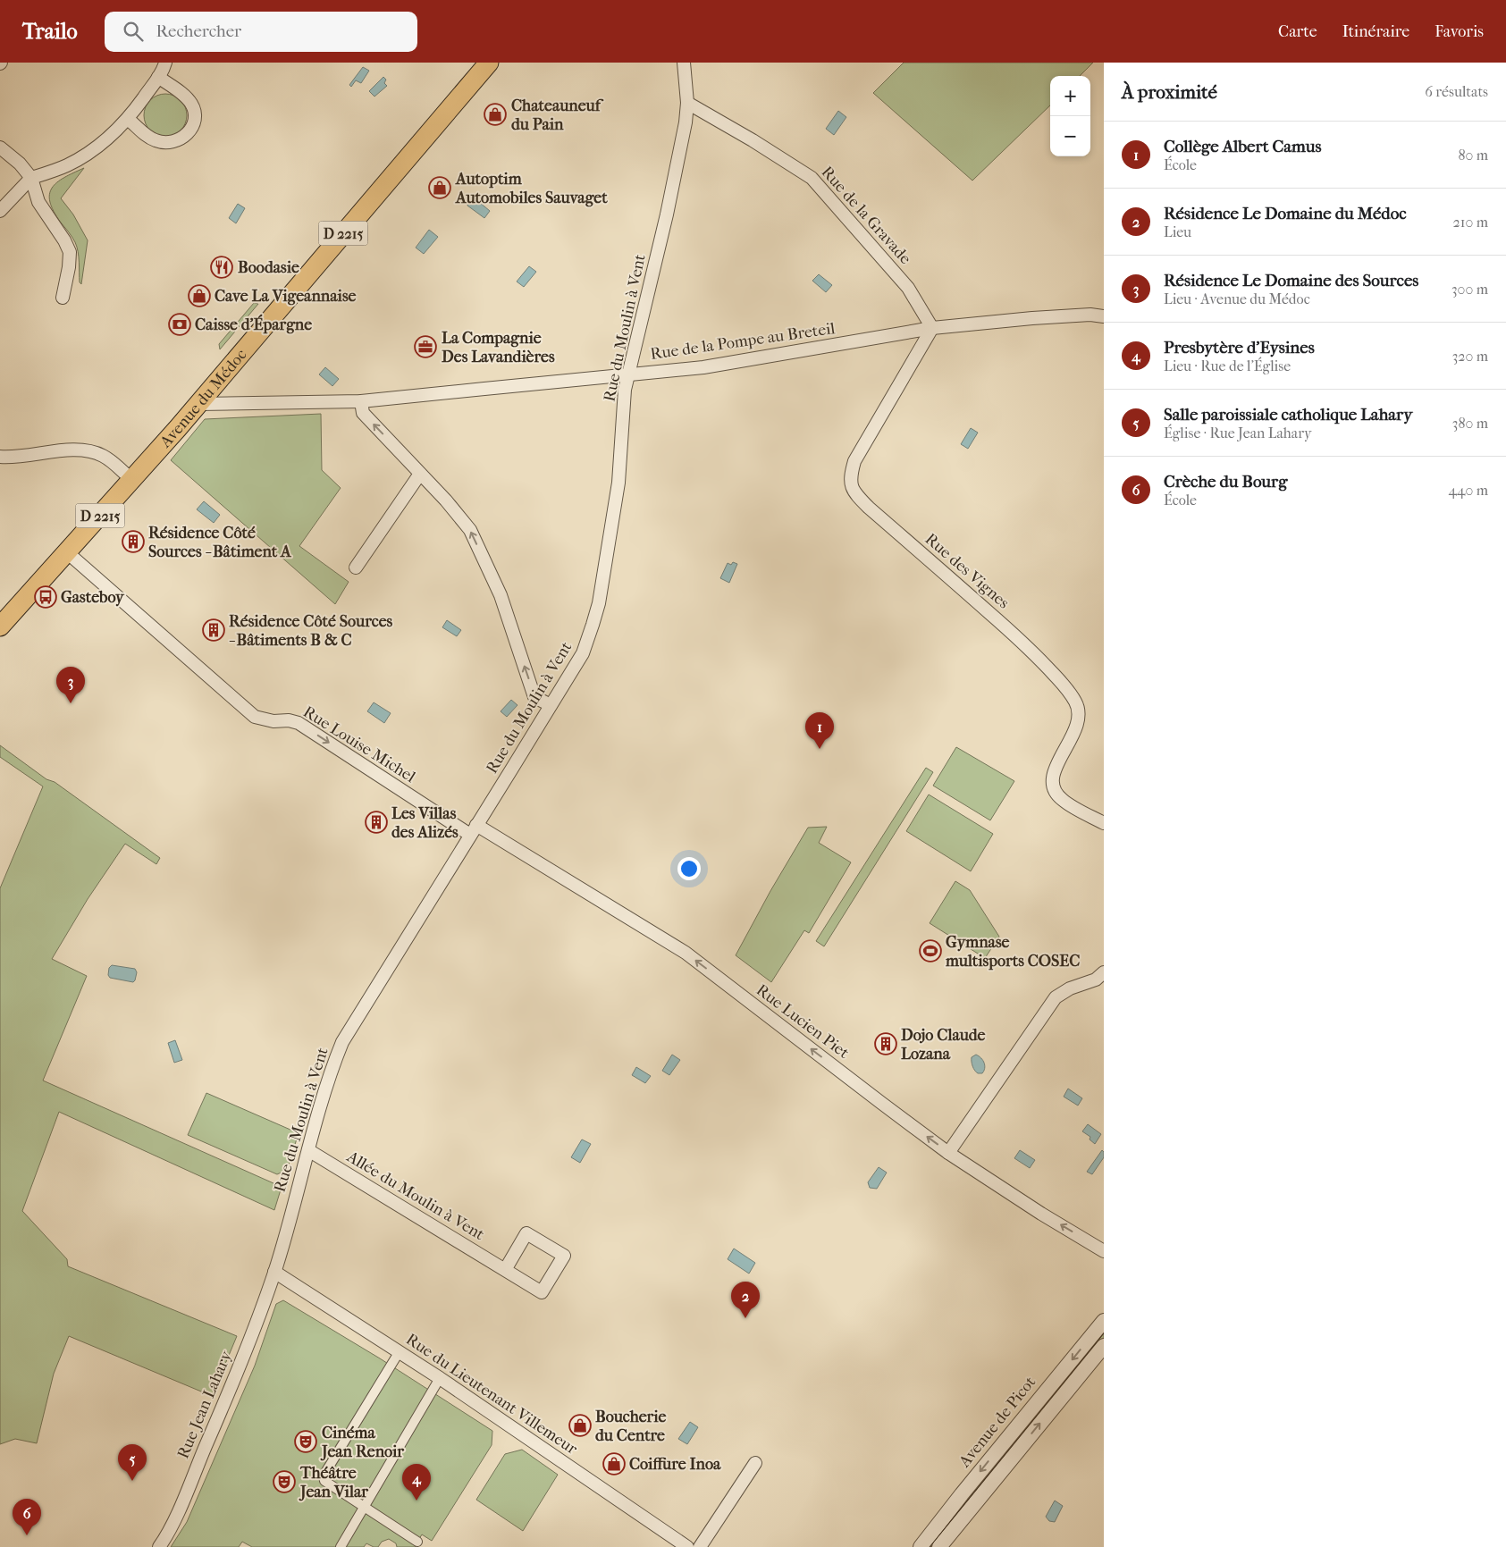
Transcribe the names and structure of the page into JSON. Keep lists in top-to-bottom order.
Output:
{
  "streets": {
    "main road": ["D 2215", "Avenue du Médoc"],
    "street": [
      "Rue de la Gravade",
      "Rue du Moulin à Vent",
      "Rue de la Pompe au Breteil",
      "Rue des Vignes",
      "Rue Louise Michel",
      "Rue Lucien Piet",
      "Allée du Moulin à Vent",
      "Rue du Lieutenant Villemeur",
      "Rue Jean Lahary",
      "Avenue de Picot"
    ]
  },
  "crossings": [
    ["Rue de la Gravade", "Rue du Moulin à Vent"],
    ["Rue de la Gravade", "Rue de la Pompe au Breteil"],
    ["Rue de la Gravade", "Rue des Vignes"],
    ["Rue du Moulin à Vent", "Rue de la Pompe au Breteil"],
    ["Rue du Moulin à Vent", "Rue Louise Michel"],
    ["Rue du Moulin à Vent", "Rue Lucien Piet"],
    ["Rue du Moulin à Vent", "Allée du Moulin à Vent"],
    ["Rue du Moulin à Vent", "Rue du Lieutenant Villemeur"],
    ["Rue du Moulin à Vent", "Rue Jean Lahary"],
    ["Rue de la Pompe au Breteil", "Avenue du Médoc"],
    ["Rue de la Pompe au Breteil", "Rue des Vignes"],
    ["Avenue du Médoc", "Rue Louise Michel"],
    ["Rue Louise Michel", "Rue Lucien Piet"],
    ["Rue du Lieutenant Villemeur", "Rue Jean Lahary"]
  ],
  "one_way": ["Rue Louise Michel", "Rue Lucien Piet"],
  "places": {
    "shop": [
      "Chateauneuf du Pain",
      "Autoptim Automobiles Sauvaget",
      "Cave La Vigeannaise",
      "Boucherie du Centre",
      "Coiffure Inoa"
    ],
    "restaurant": ["Boodasie"],
    "bank": ["Caisse d'Épargne"],
    "office": ["La Compagnie Des Lavandières"],
    "building": [
      "Résidence Côté Sources - Bâtiment A",
      "Résidence Côté Sources - Bâtiments B & C",
      "Les Villas des Alizés",
      "Dojo Claude Lozana"
    ],
    "bus stop": ["Gasteboy"],
    "sports": ["Gymnase multisports COSEC"],
    "theatre": ["Cinéma Jean Renoir", "Théâtre Jean Vilar"]
  },
  "page": {
    "header": "Trailo",
    "search": "Rechercher",
    "nav": ["Carte", "Itinéraire", "Favoris"],
    "heading": ["À proximité", "6 résultats"],
    "map_buttons": ["+", "−"],
    "list": [
      {
        "mark": "1",
        "name": "Collège Albert Camus",
        "note": "École",
        "value": "80 m"
      },
      {
        "mark": "2",
        "name": "Résidence Le Domaine du Médoc",
        "note": "Lieu",
        "value": "210 m"
      },
      {
        "mark": "3",
        "name": "Résidence Le Domaine des Sources",
        "note": "Lieu · Avenue du Médoc",
        "value": "300 m"
      },
      {
        "mark": "4",
        "name": "Presbytère d'Eysines",
        "note": "Lieu · Rue de l'Église",
        "value": "320 m"
      },
      {
        "mark": "5",
        "name": "Salle paroissiale catholique Lahary",
        "note": "Église · Rue Jean Lahary",
        "value": "380 m"
      },
      {
        "mark": "6",
        "name": "Crèche du Bourg",
        "note": "École",
        "value": "440 m"
      }
    ],
    "pins": [
      "3",
      "1",
      "2",
      "5",
      "4",
      "6"
    ]
  }
}
